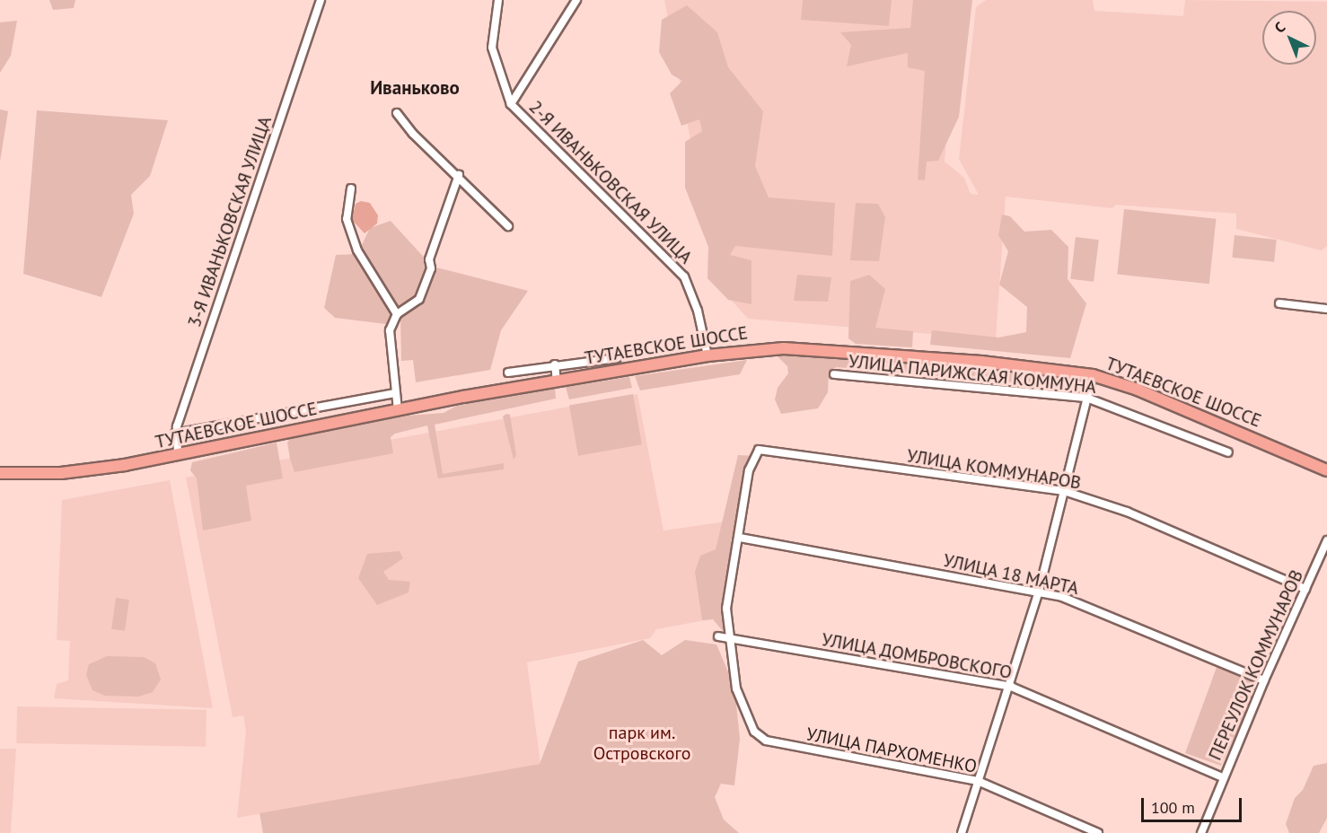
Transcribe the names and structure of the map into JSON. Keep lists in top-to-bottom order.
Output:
{
  "streets": {
    "main road": ["ТУТАЕВСКОЕ ШОССЕ"],
    "street": [
      "2-Я ИВАНЬКОВСКАЯ УЛИЦА",
      "3-Я ИВАНЬКОВСКАЯ УЛИЦА",
      "УЛИЦА ПАРИЖСКАЯ КОММУНА",
      "УЛИЦА КОММУНАРОВ",
      "УЛИЦА 18 МАРТА",
      "УЛИЦА ДОМБРОВСКОГО",
      "ПЕРЕУЛОК КОММУНАРОВ",
      "УЛИЦА ПАРХОМЕНКО"
    ]
  },
  "crossings": [
    ["2-Я ИВАНЬКОВСКАЯ УЛИЦА", "ТУТАЕВСКОЕ ШОССЕ"],
    ["3-Я ИВАНЬКОВСКАЯ УЛИЦА", "ТУТАЕВСКОЕ ШОССЕ"],
    ["УЛИЦА КОММУНАРОВ", "УЛИЦА 18 МАРТА"],
    ["УЛИЦА КОММУНАРОВ", "ПЕРЕУЛОК КОММУНАРОВ"],
    ["УЛИЦА 18 МАРТА", "ПЕРЕУЛОК КОММУНАРОВ"],
    ["УЛИЦА ДОМБРОВСКОГО", "ПЕРЕУЛОК КОММУНАРОВ"],
    ["УЛИЦА ДОМБРОВСКОГО", "УЛИЦА ПАРХОМЕНКО"]
  ],
  "districts": ["Иваньково"],
  "parks": ["парк им. Островского"],
  "scale_bar": "100 m",
  "north": "top left"
}
